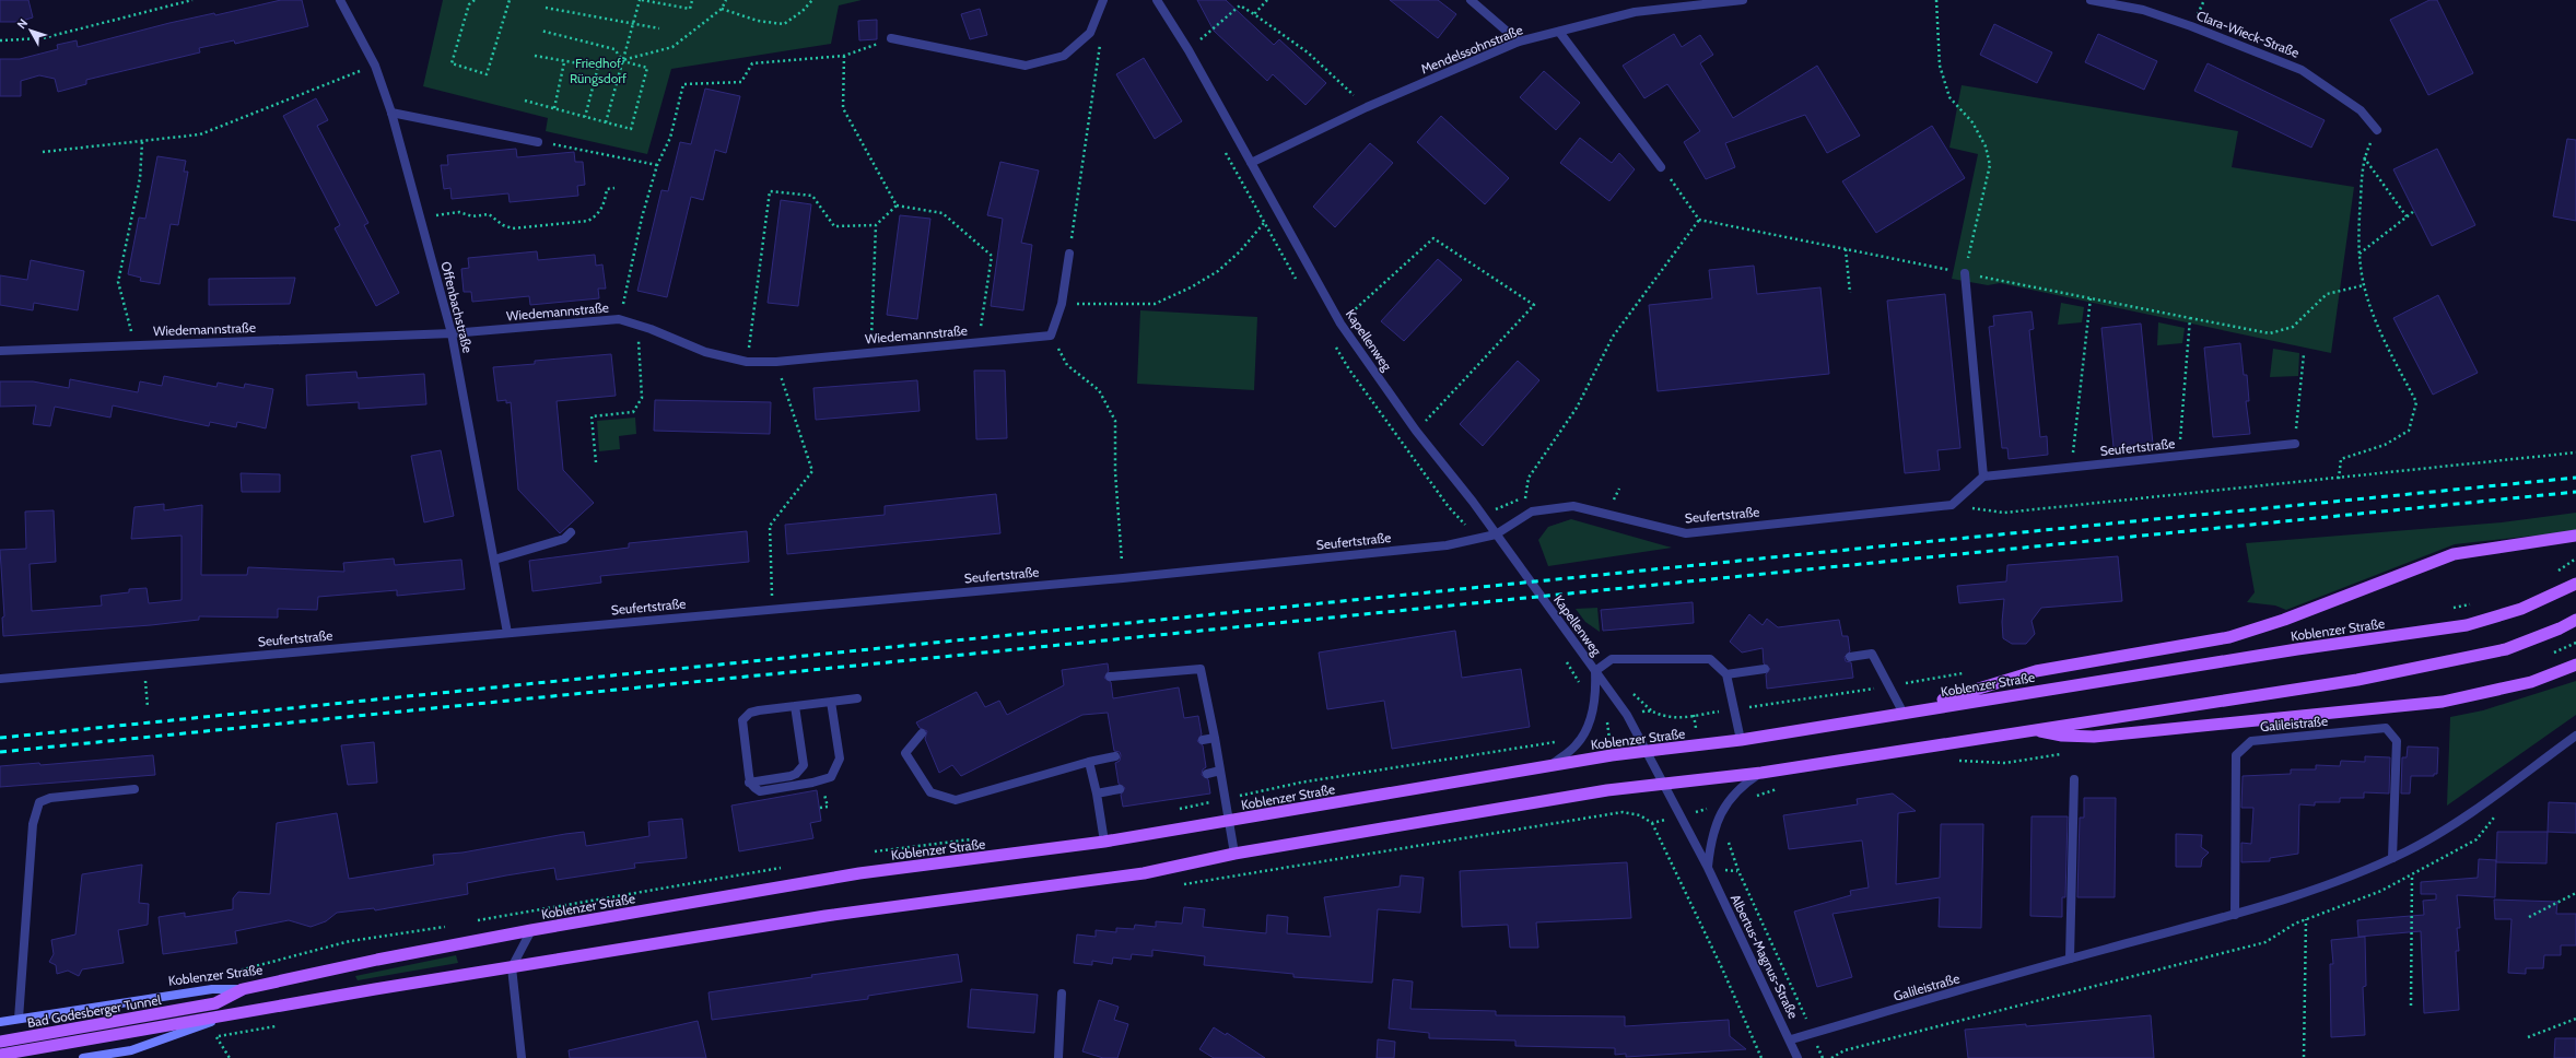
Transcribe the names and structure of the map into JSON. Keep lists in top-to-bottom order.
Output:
{
  "streets": {
    "main road": ["Koblenzer Straße", "Bad Godesberger Tunnel"],
    "street": [
      "Clara-Wieck-Straße",
      "Mendelssohnstraße",
      "Offenbachstraße",
      "Wiedemannstraße",
      "Kapellenweg",
      "Seufertstraße",
      "Galileistraße",
      "Albertus-Magnus-Straße"
    ]
  },
  "crossings": [
    ["Mendelssohnstraße", "Kapellenweg"],
    ["Offenbachstraße", "Wiedemannstraße"],
    ["Offenbachstraße", "Seufertstraße"],
    ["Kapellenweg", "Seufertstraße"],
    ["Kapellenweg", "Koblenzer Straße"],
    ["Kapellenweg", "Albertus-Magnus-Straße"],
    ["Koblenzer Straße", "Bad Godesberger Tunnel"],
    ["Galileistraße", "Albertus-Magnus-Straße"]
  ],
  "parks": ["Friedhof Rüngsdorf"],
  "north": "top left"
}
